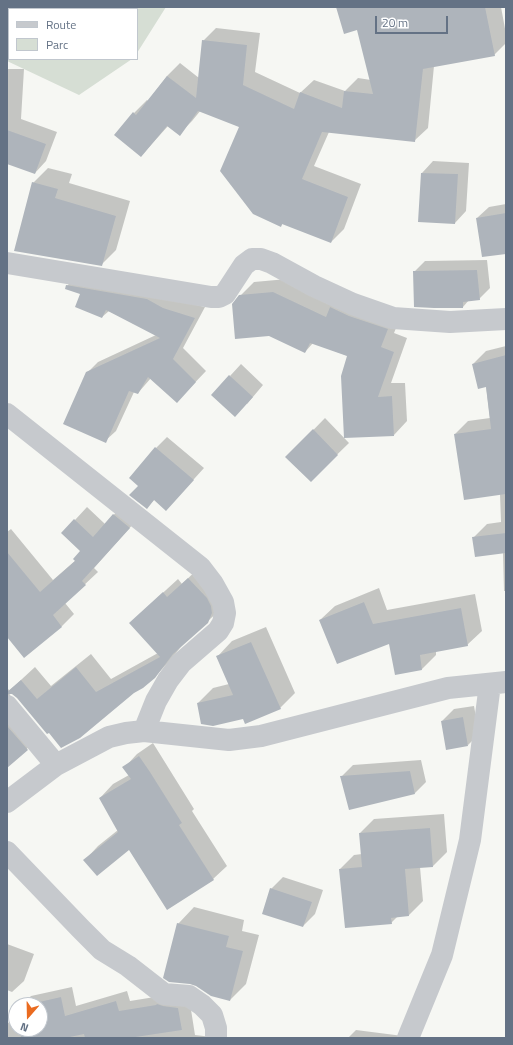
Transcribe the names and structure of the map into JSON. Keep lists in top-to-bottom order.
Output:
{
  "legend": ["Route", "Parc"],
  "scale_bar": "20 m",
  "north": "bottom"
}
